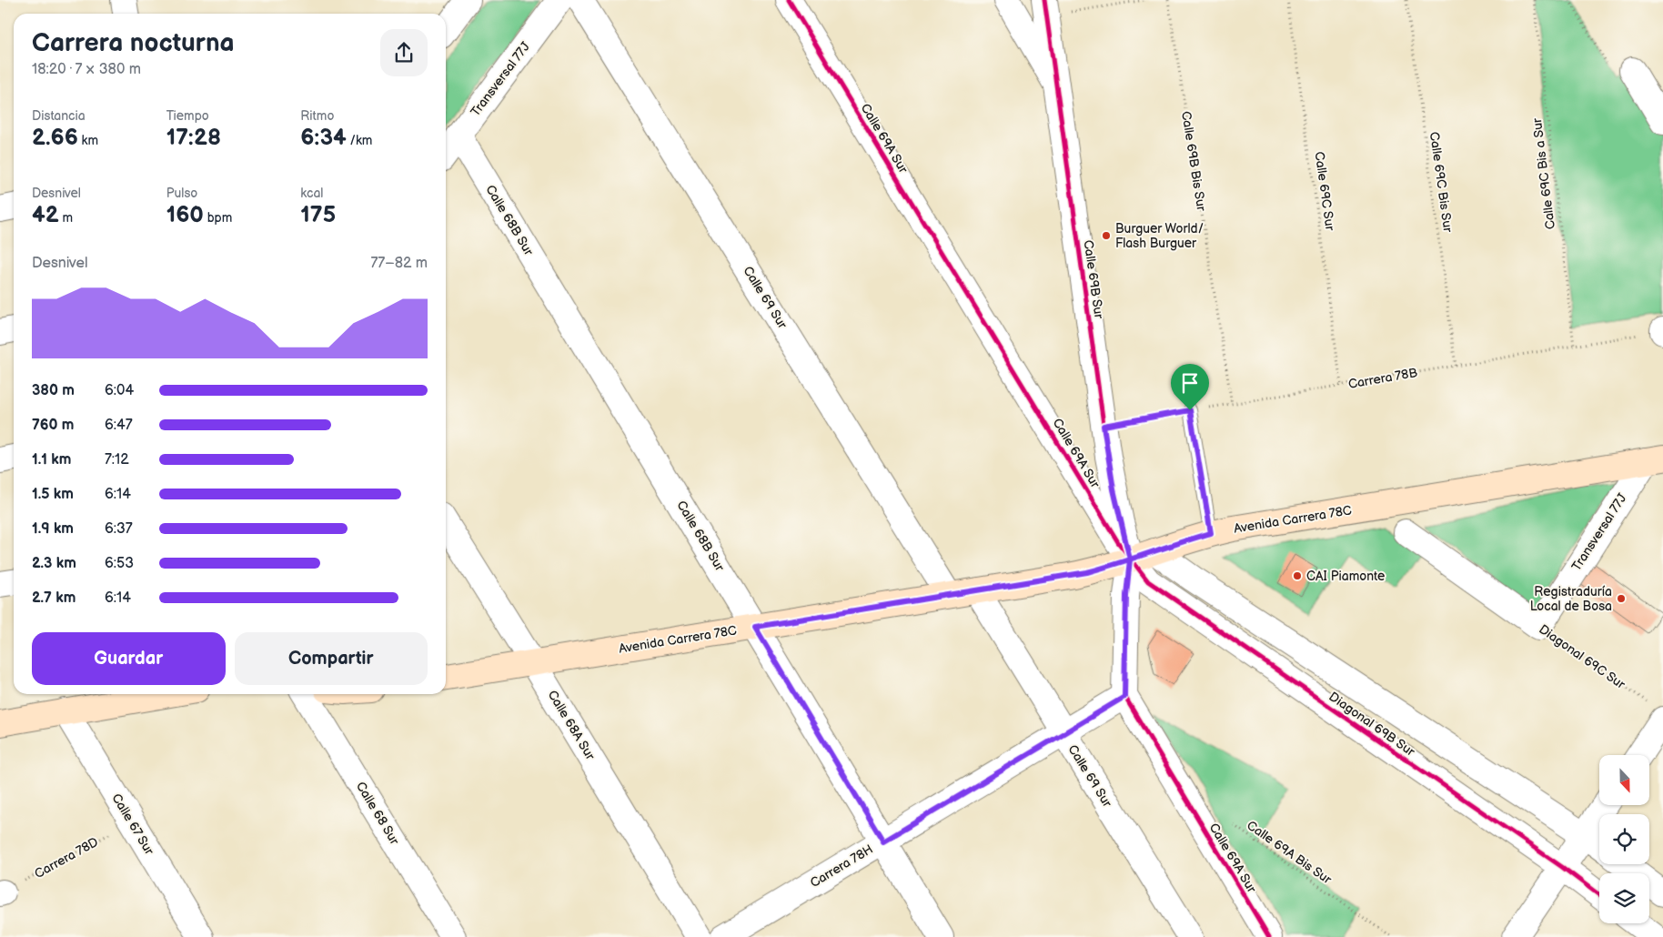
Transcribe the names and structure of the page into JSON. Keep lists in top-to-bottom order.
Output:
{
  "streets": {
    "main road": ["Avenida Carrera 78C"],
    "street": [
      "Transversal 77J",
      "Calle 69A Sur",
      "Calle 68B Sur",
      "Calle 69B Sur",
      "Calle 69 Sur",
      "Diagonal 69C Sur",
      "Diagonal 69B Sur",
      "Calle 68A Sur",
      "Calle 68 Sur",
      "Calle 67 Sur",
      "Carrera 78H"
    ],
    "path": [
      "Calle 69B Bis Sur",
      "Calle 69C Bis a Sur",
      "Calle 69C Bis Sur",
      "Calle 69C Sur",
      "Carrera 78B",
      "Calle 69A Bis Sur",
      "Carrera 78D"
    ]
  },
  "crossings": [
    ["Transversal 77J", "Calle 68B Sur"],
    ["Transversal 77J", "Avenida Carrera 78C"],
    ["Transversal 77J", "Diagonal 69C Sur"],
    ["Calle 69A Sur", "Calle 69B Sur"],
    ["Calle 69A Sur", "Avenida Carrera 78C"],
    ["Calle 69A Sur", "Diagonal 69B Sur"],
    ["Calle 69A Sur", "Carrera 78H"],
    ["Calle 69B Bis Sur", "Carrera 78B"],
    ["Calle 69C Bis a Sur", "Carrera 78B"],
    ["Calle 69C Bis Sur", "Carrera 78B"],
    ["Calle 69C Sur", "Carrera 78B"],
    ["Calle 68B Sur", "Avenida Carrera 78C"],
    ["Calle 68B Sur", "Carrera 78H"],
    ["Calle 69B Sur", "Carrera 78B"],
    ["Calle 69B Sur", "Avenida Carrera 78C"],
    ["Calle 69B Sur", "Diagonal 69B Sur"],
    ["Calle 69 Sur", "Avenida Carrera 78C"],
    ["Calle 69 Sur", "Carrera 78H"],
    ["Avenida Carrera 78C", "Diagonal 69B Sur"],
    ["Avenida Carrera 78C", "Calle 68A Sur"],
    ["Calle 67 Sur", "Carrera 78D"]
  ],
  "places": ["Burguer World/ Flash Burguer", "CAI Piamonte", "Registraduría Local de Bosa"],
  "north": "bottom",
  "page": {
    "heading": ["Carrera nocturna", "18:20 · 7 × 380 m"],
    "stats": [
      ["Distancia", "2.66 km"],
      ["Tiempo", "17:28"],
      ["Ritmo", "6:34 /km"],
      ["Desnivel", "42 m"],
      ["Pulso", "160 bpm"],
      ["kcal", "175"]
    ],
    "chart": ["Desnivel", "77–82 m"],
    "list": [
      {
        "name": "380 m",
        "note": "6:04"
      },
      {
        "name": "760 m",
        "note": "6:47"
      },
      {
        "name": "1.1 km",
        "note": "7:12"
      },
      {
        "name": "1.5 km",
        "note": "6:14"
      },
      {
        "name": "1.9 km",
        "note": "6:37"
      },
      {
        "name": "2.3 km",
        "note": "6:53"
      },
      {
        "name": "2.7 km",
        "note": "6:14"
      }
    ],
    "buttons": ["Guardar", "Compartir"]
  }
}
